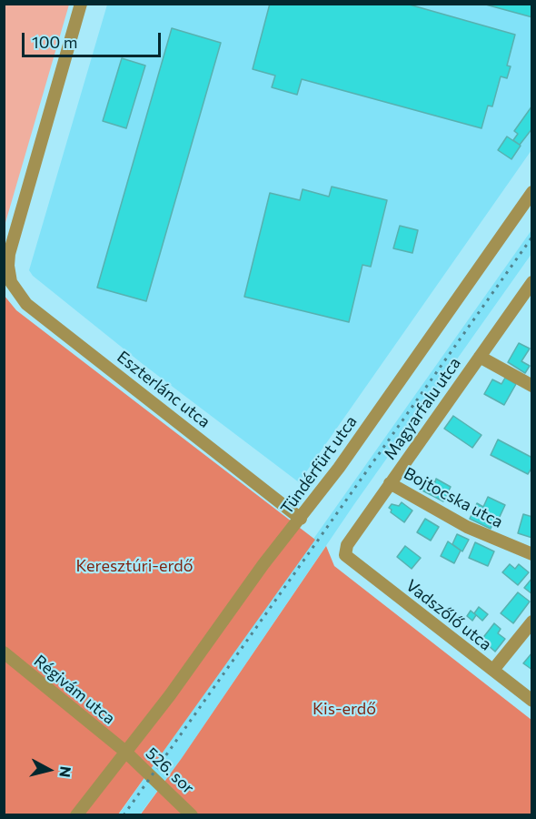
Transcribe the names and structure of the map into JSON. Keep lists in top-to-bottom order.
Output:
{
  "streets": {
    "street": [
      "Eszterlánc utca",
      "Magyarfalu utca",
      "Tündérfürt utca",
      "Bojtocska utca",
      "Vadszőlő utca",
      "Régivám utca",
      "526. sor"
    ]
  },
  "crossings": [
    ["Eszterlánc utca", "Tündérfürt utca"],
    ["Magyarfalu utca", "Bojtocska utca"],
    ["Magyarfalu utca", "Vadszőlő utca"],
    ["Tündérfürt utca", "Régivám utca"],
    ["Tündérfürt utca", "526. sor"],
    ["Régivám utca", "526. sor"]
  ],
  "parks": ["Keresztúri-erdő", "Kis-erdő"],
  "scale_bar": "100 m",
  "north": "right"
}
